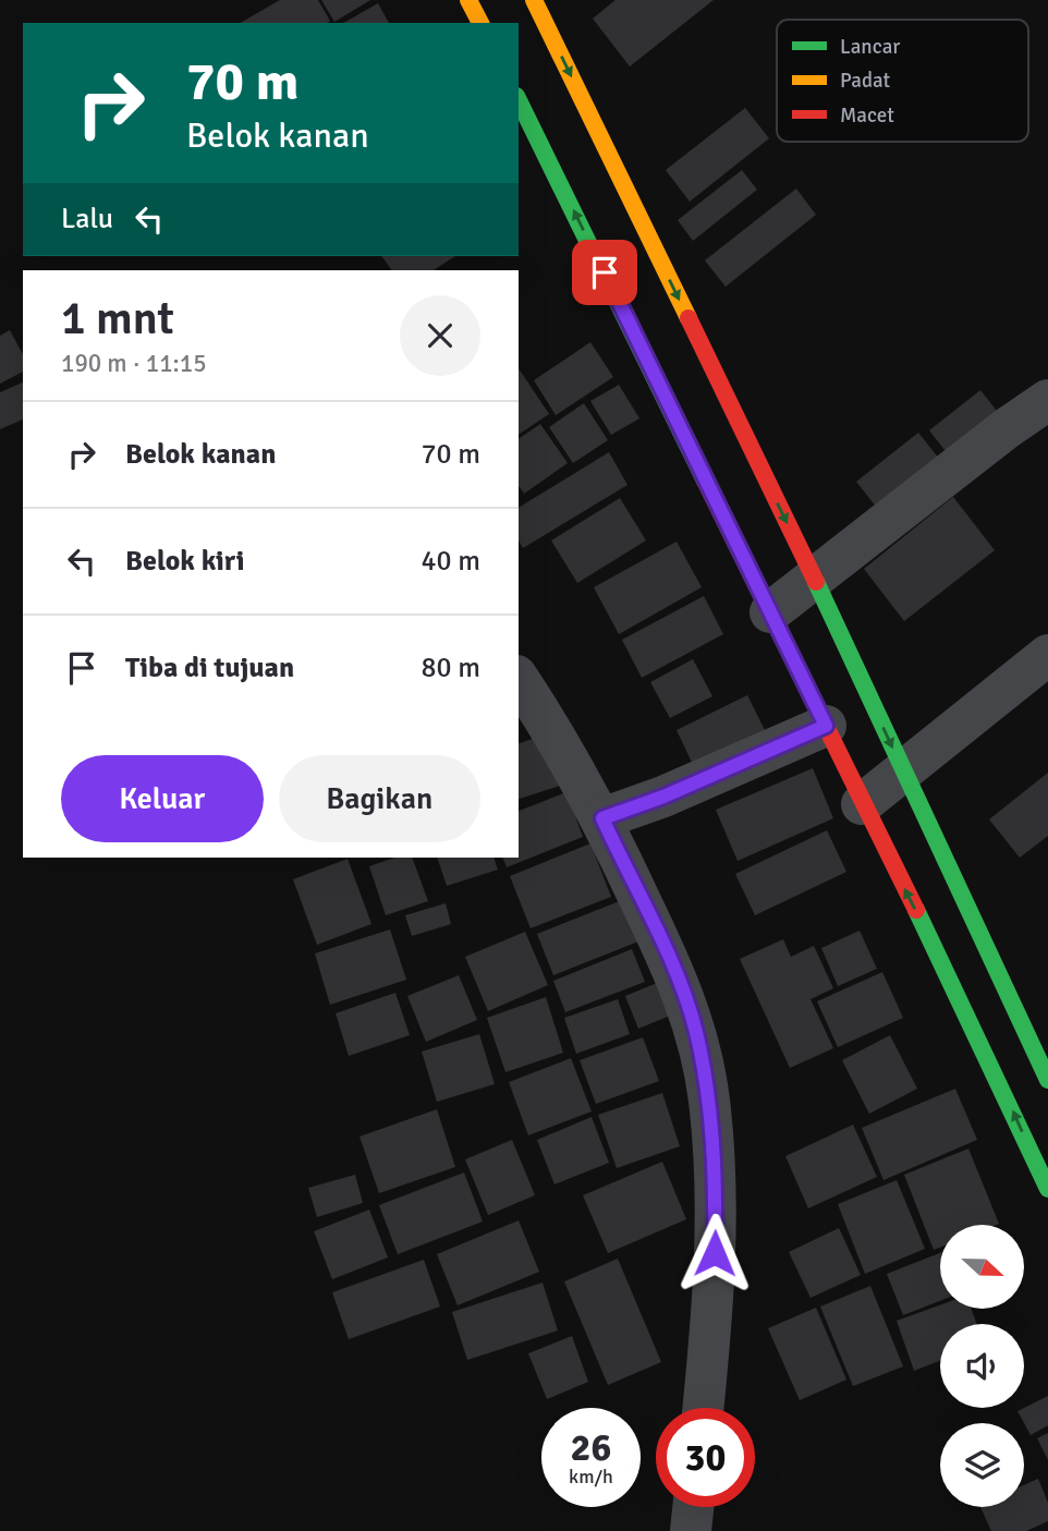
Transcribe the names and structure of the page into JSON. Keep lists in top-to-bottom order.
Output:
{
  "legend": ["Lancar", "Padat", "Macet"],
  "north": "right",
  "page": {
    "turn": ["70 m", "Belok kanan"],
    "then": "Lalu",
    "heading": ["1 mnt", "190 m · 11:15"],
    "list": [
      {
        "name": "Belok kanan",
        "value": "70 m"
      },
      {
        "name": "Belok kiri",
        "value": "40 m"
      },
      {
        "name": "Tiba di tujuan",
        "value": "80 m"
      }
    ],
    "buttons": ["Keluar", "Bagikan"],
    "speed": "26 km/h",
    "limit": "30"
  }
}
